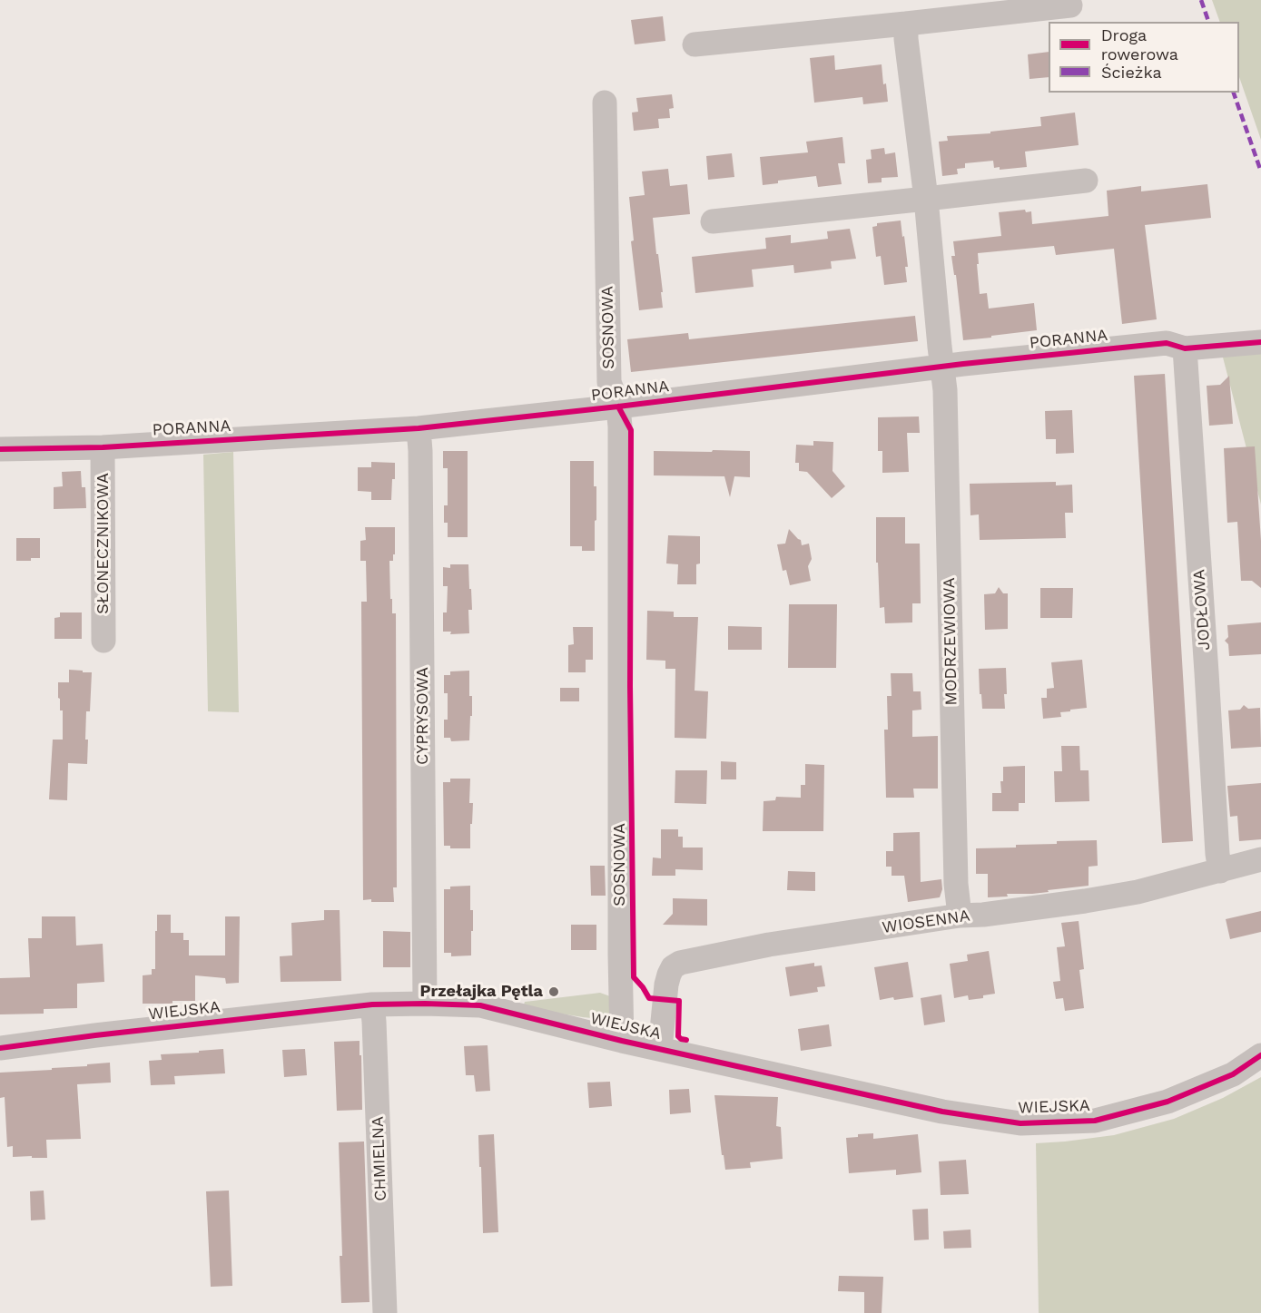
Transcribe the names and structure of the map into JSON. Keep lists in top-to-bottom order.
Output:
{
  "streets": {
    "street": [
      "SOSNOWA",
      "PORANNA",
      "SŁONECZNIKOWA",
      "JODŁOWA",
      "MODRZEWIOWA",
      "CYPRYSOWA",
      "WIOSENNA",
      "WIEJSKA",
      "CHMIELNA"
    ]
  },
  "crossings": [
    ["SOSNOWA", "PORANNA"],
    ["SOSNOWA", "WIEJSKA"],
    ["PORANNA", "SŁONECZNIKOWA"],
    ["PORANNA", "JODŁOWA"],
    ["PORANNA", "MODRZEWIOWA"],
    ["PORANNA", "CYPRYSOWA"],
    ["JODŁOWA", "WIOSENNA"],
    ["MODRZEWIOWA", "WIOSENNA"],
    ["CYPRYSOWA", "WIEJSKA"],
    ["WIOSENNA", "WIEJSKA"],
    ["WIEJSKA", "CHMIELNA"]
  ],
  "places": ["Przełajka Pętla"],
  "legend": ["Droga rowerowa", "Ścieżka"]
}
